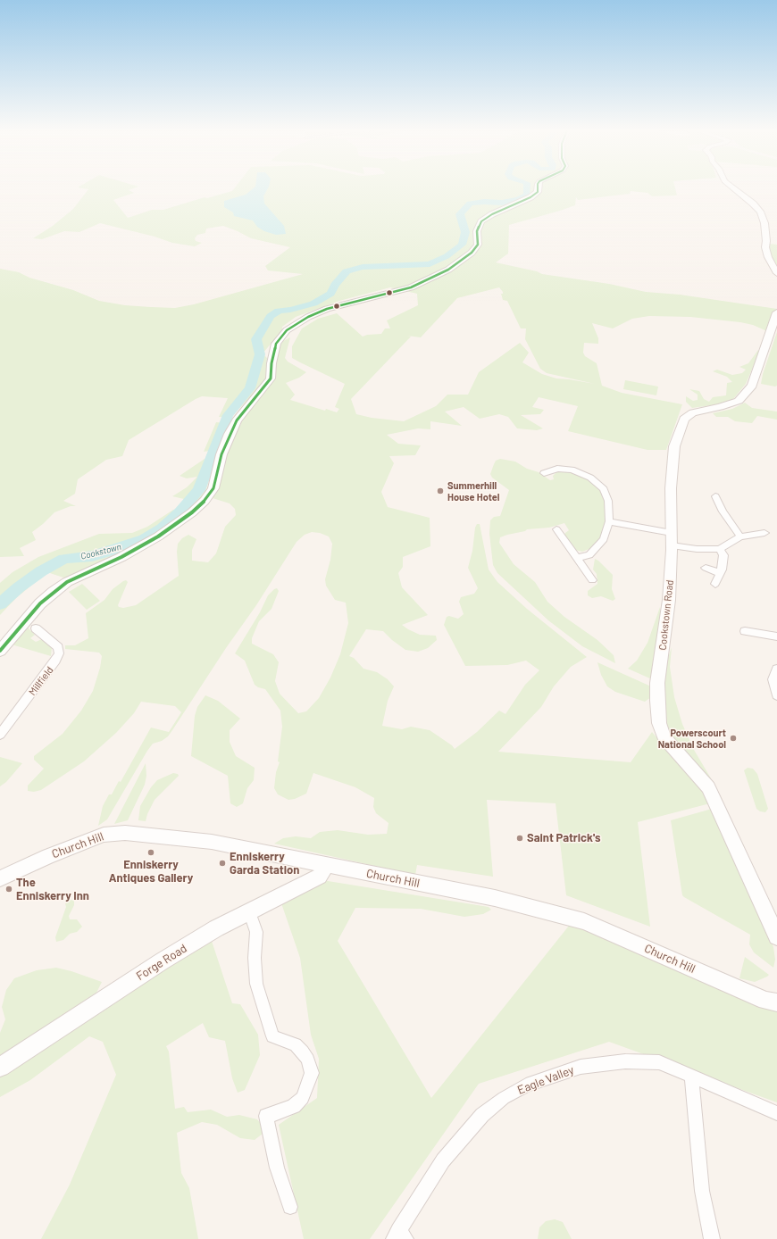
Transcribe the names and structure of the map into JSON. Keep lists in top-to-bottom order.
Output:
{
  "streets": {
    "main road": ["Cookstown Road", "Church Hill", "Forge Road"],
    "street": ["Millfield", "Eagle Valley"]
  },
  "crossings": [
    ["Church Hill", "Forge Road"]
  ],
  "water": ["Cookstown"],
  "places": [
    "Summerhill House Hotel",
    "Powerscourt National School",
    "Saint Patrick's",
    "Enniskerry Antiques Gallery",
    "Enniskerry Garda Station",
    "The Enniskerry Inn"
  ]
}
